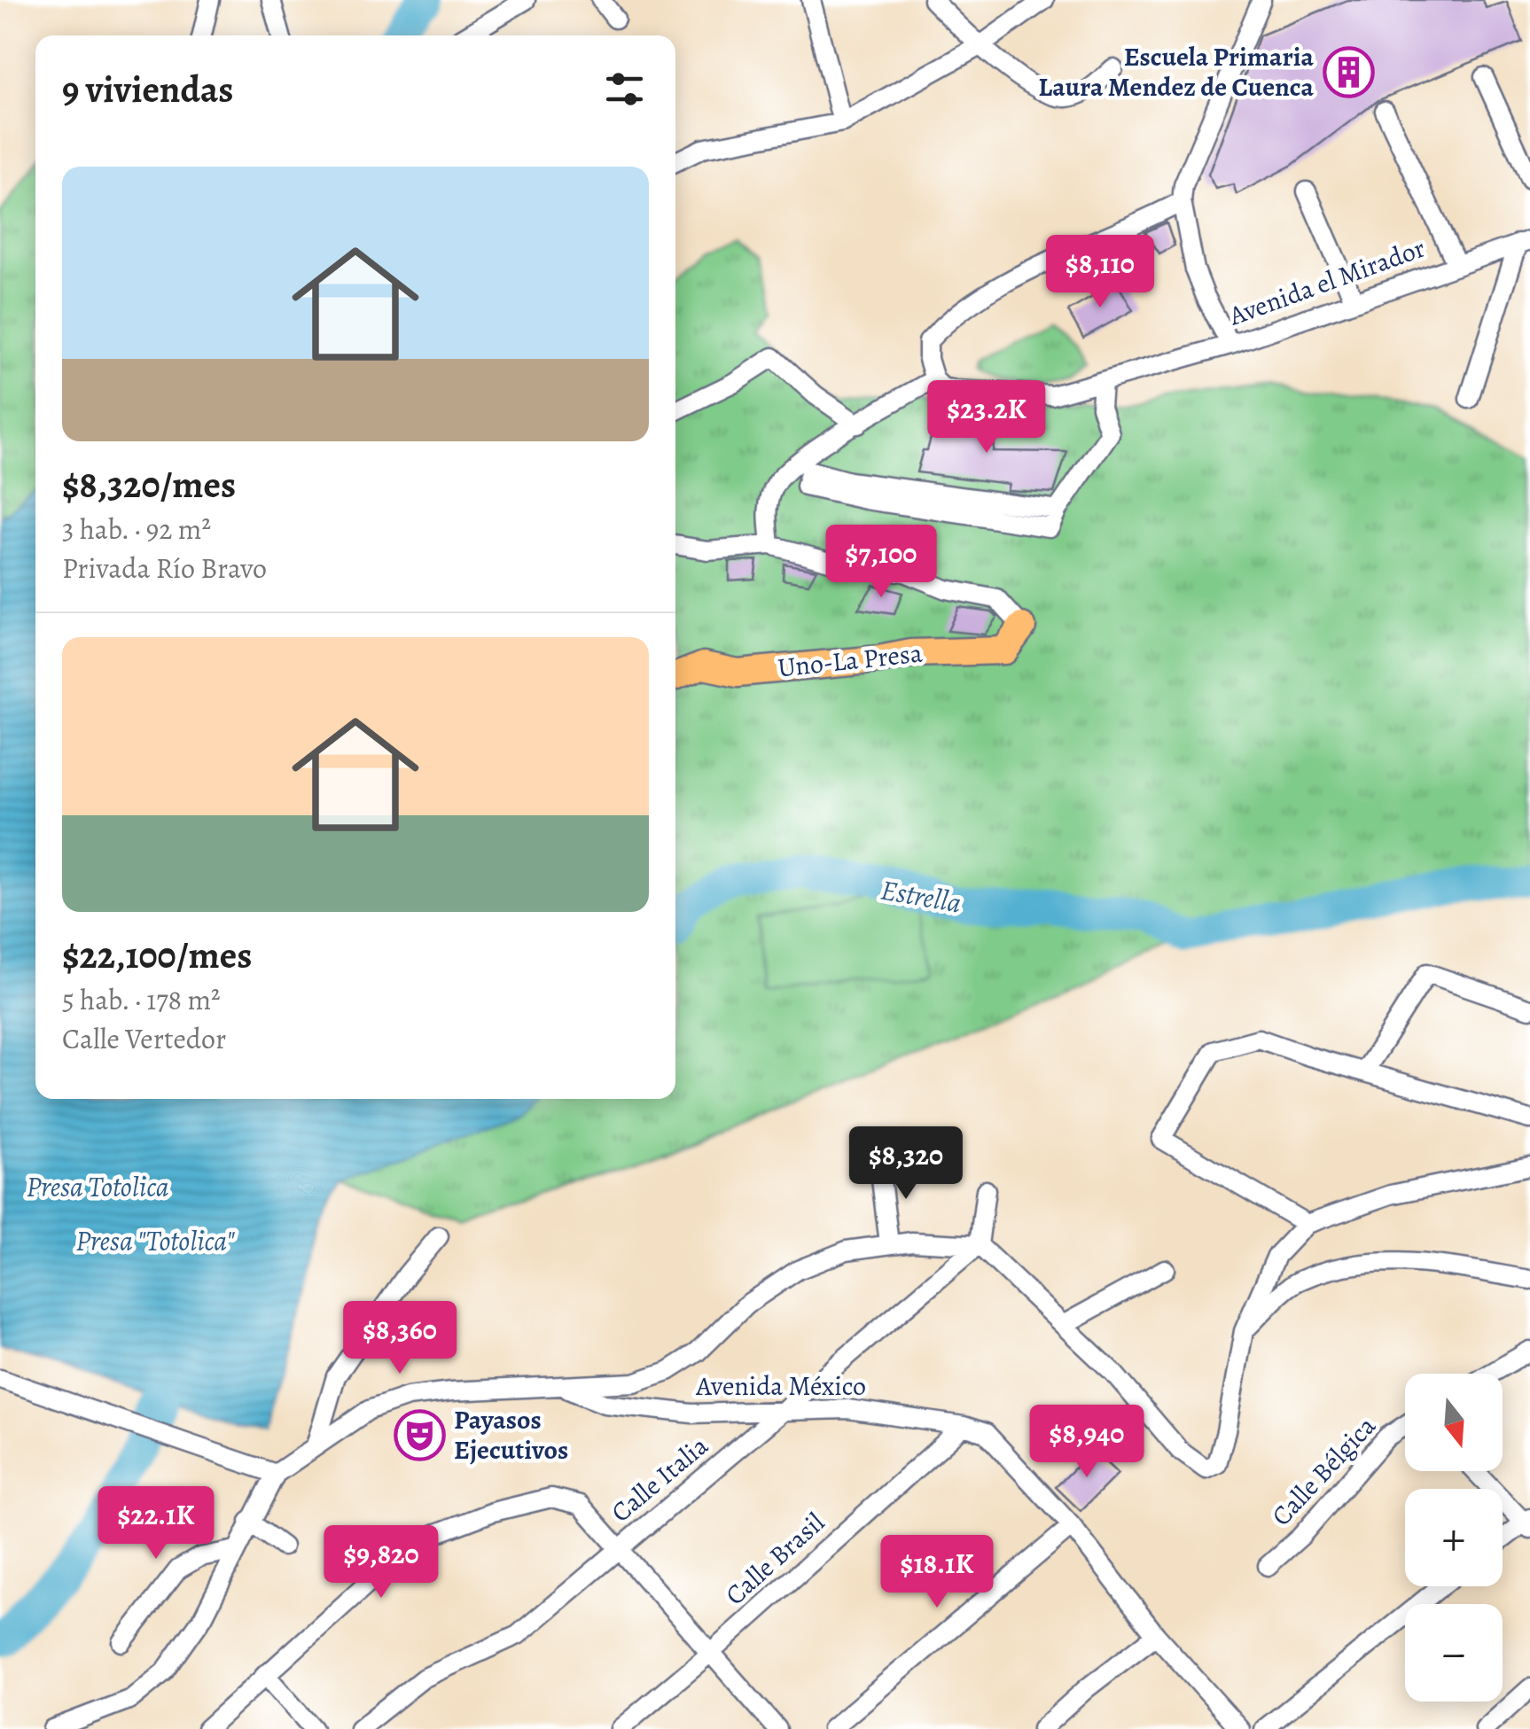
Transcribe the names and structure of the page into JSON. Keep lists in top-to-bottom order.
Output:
{
  "streets": {
    "highway": ["Uno-La Presa"],
    "street": [
      "Avenida el Mirador",
      "Avenida México",
      "Calle Bélgica",
      "Calle Italia",
      "Calle Brasil"
    ]
  },
  "crossings": [
    ["Avenida México", "Calle Italia"],
    ["Avenida México", "Calle Brasil"]
  ],
  "water": ["Estrella", "Presa Totolica", "Presa \"Totolica\""],
  "places": {
    "building": ["Escuela Primaria Laura Mendez de Cuenca"],
    "theatre": ["Payasos Ejecutivos"]
  },
  "north": "bottom",
  "page": {
    "heading": "9 viviendas",
    "list": [
      {
        "name": "$8,320/mes",
        "note": "3 hab. · 92 m² · Privada Río Bravo"
      },
      {
        "name": "$22,100/mes",
        "note": "5 hab. · 178 m² · Calle Vertedor"
      }
    ],
    "price": [
      "$8,110",
      "$23.2K",
      "$7,100",
      "$8,320",
      "$8,360",
      "$8,940",
      "$22.1K",
      "$9,820",
      "$18.1K"
    ],
    "map_buttons": ["+", "−"]
  }
}
